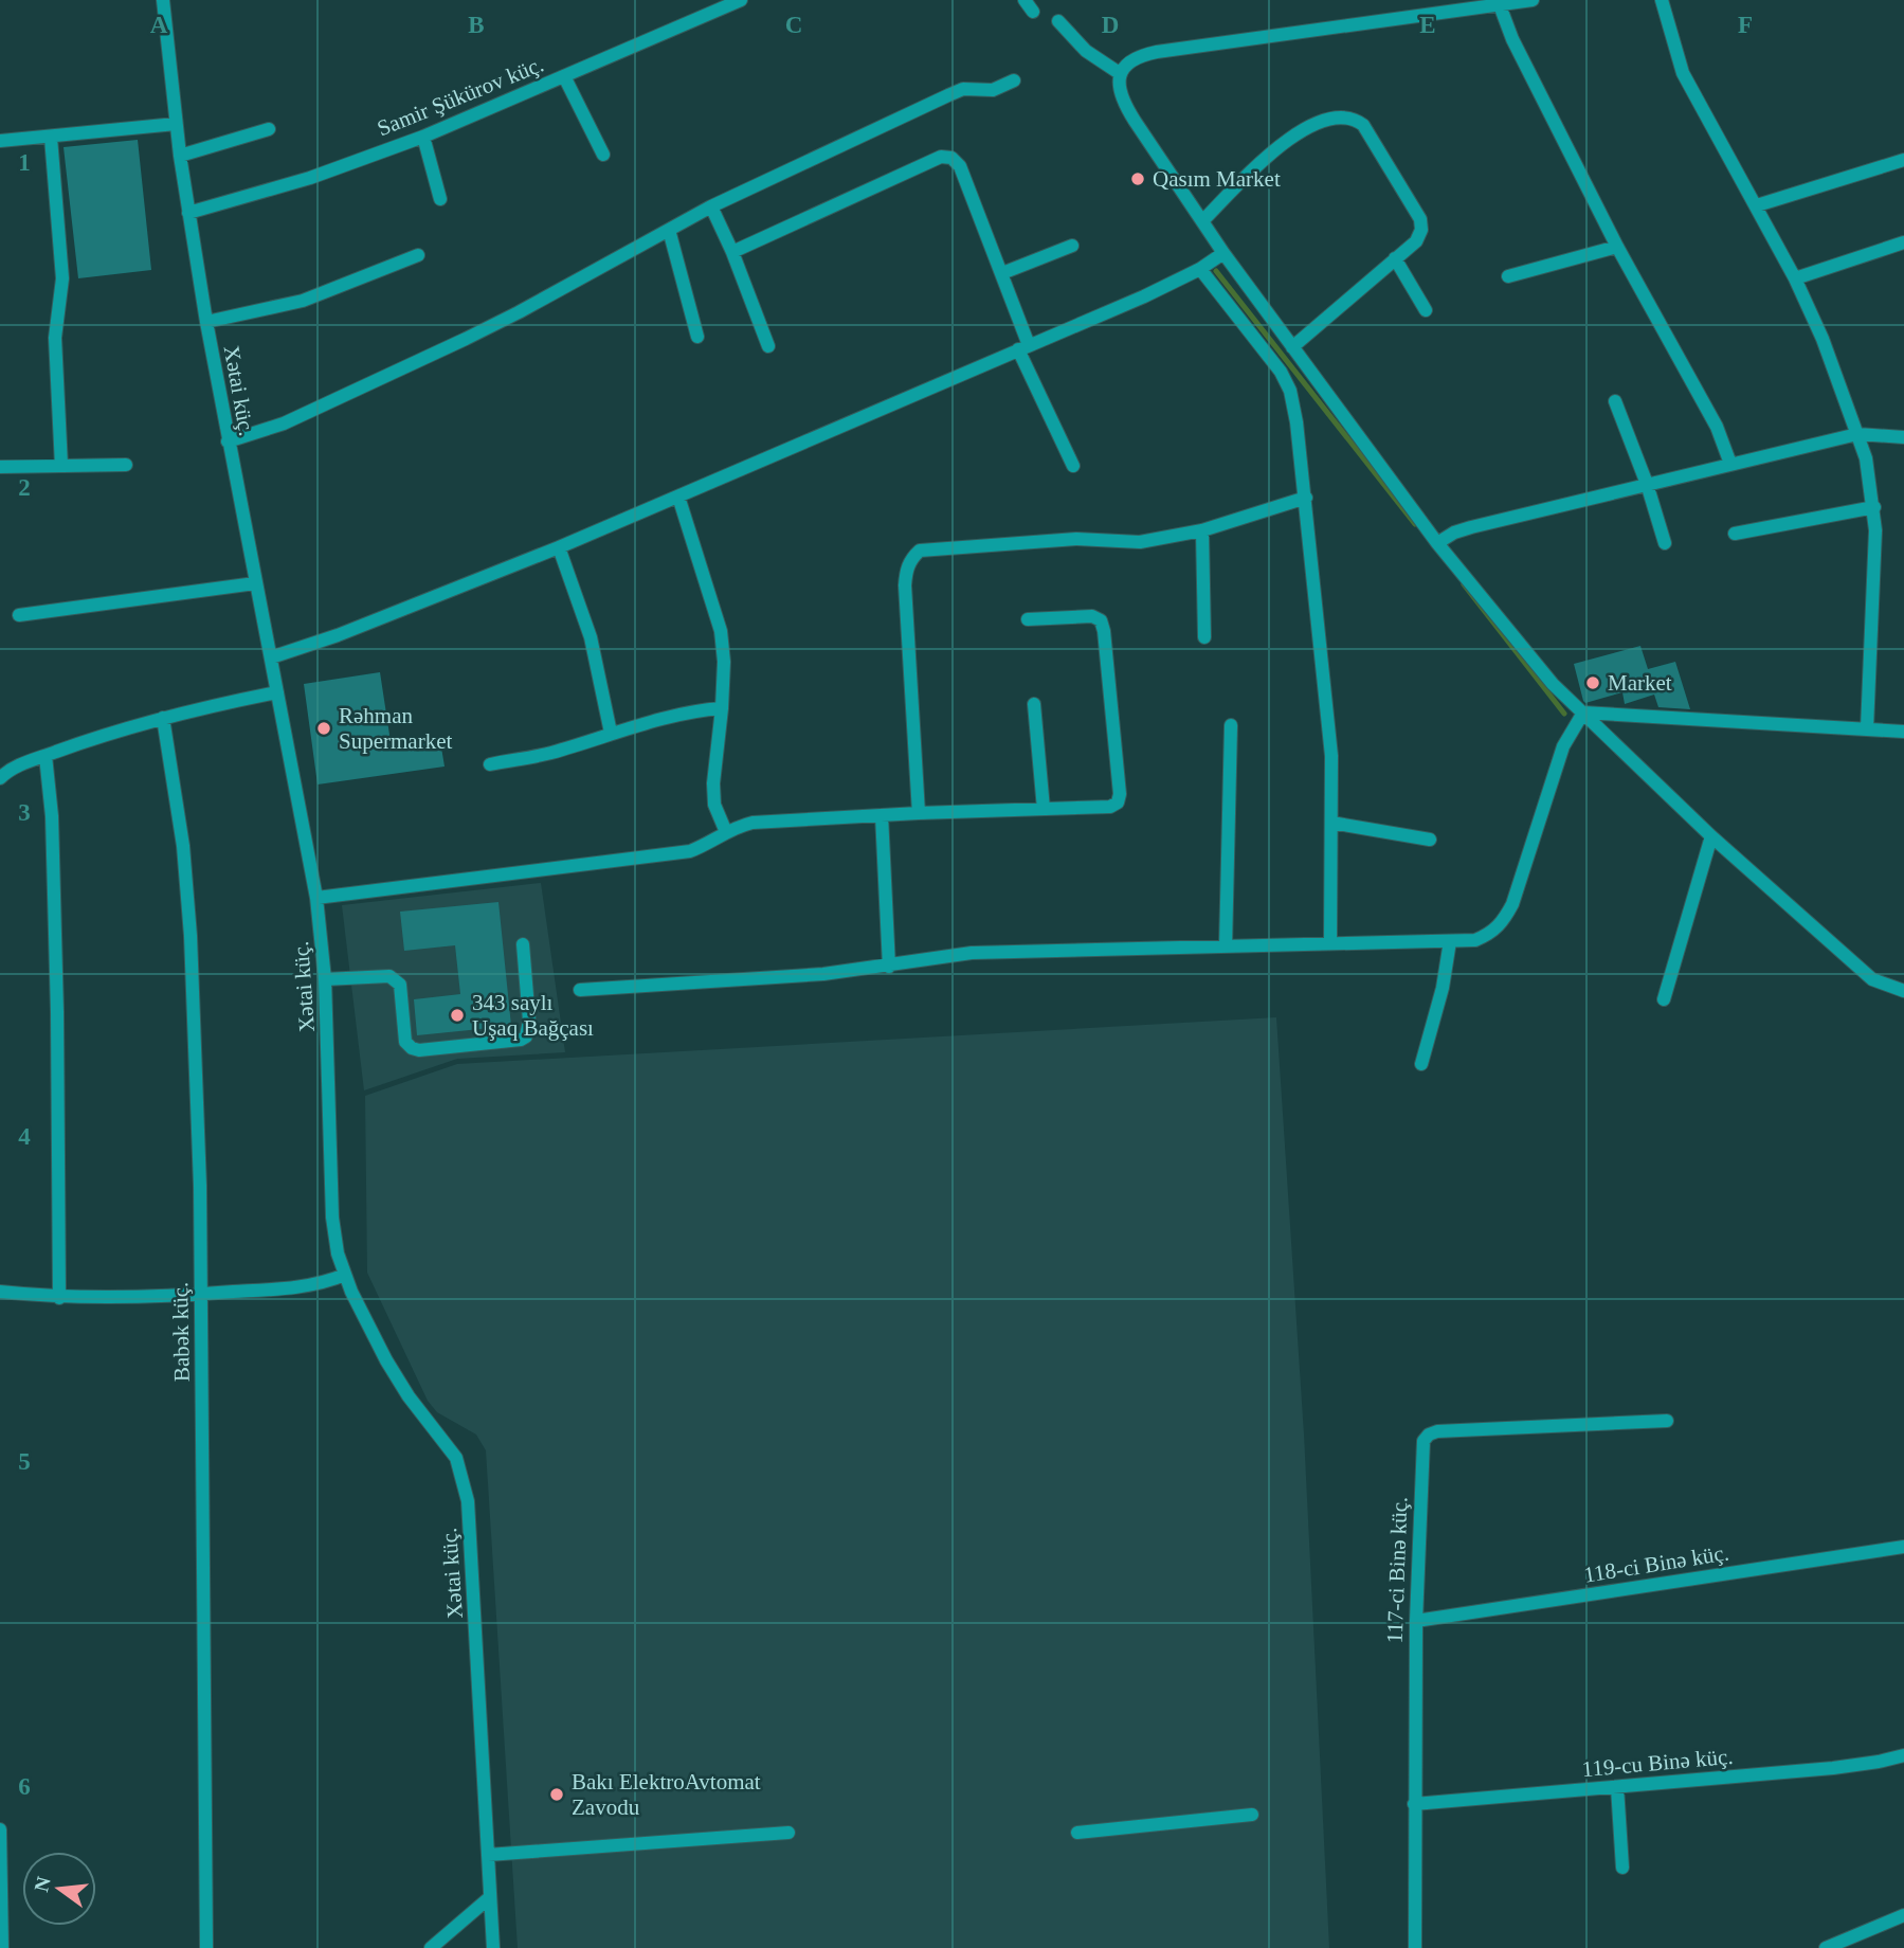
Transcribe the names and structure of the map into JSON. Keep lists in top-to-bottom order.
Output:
{
  "streets": {
    "street": [
      "Samir Şükürov küç.",
      "Xətai küç.",
      "Babək küç.",
      "118-ci Binə küç.",
      "117-ci Binə küç.",
      "119-cu Binə küç."
    ]
  },
  "crossings": [
    ["Samir Şükürov küç.", "Xətai küç."],
    ["118-ci Binə küç.", "117-ci Binə küç."],
    ["117-ci Binə küç.", "119-cu Binə küç."]
  ],
  "places": [
    "Qasım Market",
    "Market",
    "Rəhman Supermarket",
    "343 saylı Uşaq Bağçası",
    "Bakı ElektroAvtomat Zavodu"
  ],
  "north": "left",
  "grid": {
    "columns": [
      "A",
      "B",
      "C",
      "D",
      "E",
      "F"
    ],
    "rows": [
      "1",
      "2",
      "3",
      "4",
      "5",
      "6"
    ]
  }
}
